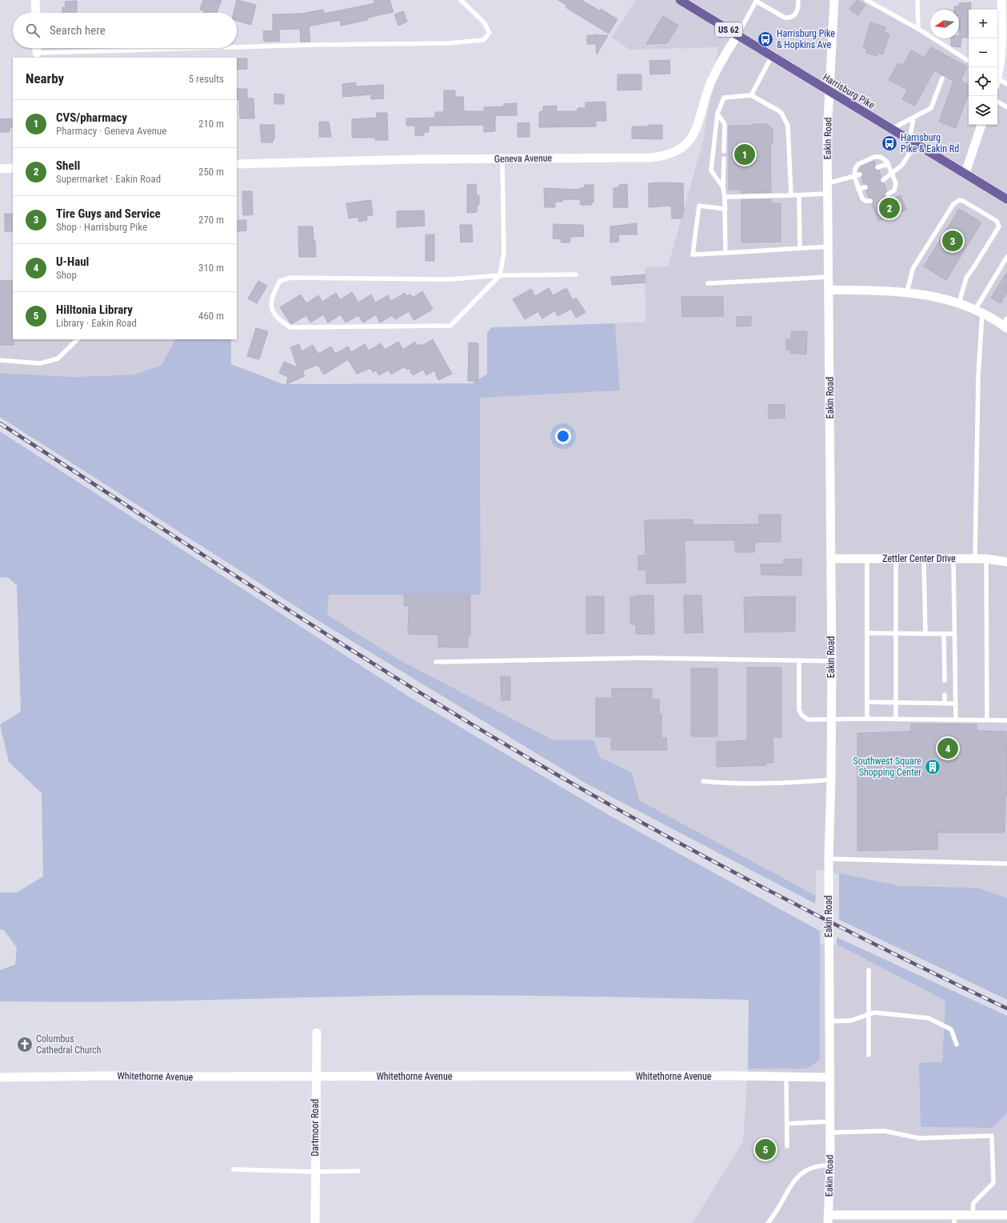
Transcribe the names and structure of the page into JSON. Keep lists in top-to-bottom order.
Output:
{
  "streets": {
    "main road": ["US 62", "Harrisburg Pike"],
    "street": [
      "Eakin Road",
      "Geneva Avenue",
      "Zettler Center Drive",
      "Whitethorne Avenue",
      "Dartmoor Road"
    ]
  },
  "crossings": [
    ["Harrisburg Pike", "Eakin Road"],
    ["Harrisburg Pike", "Geneva Avenue"],
    ["Eakin Road", "Zettler Center Drive"],
    ["Eakin Road", "Whitethorne Avenue"],
    ["Whitethorne Avenue", "Dartmoor Road"]
  ],
  "places": {
    "bus stop": ["Harrisburg Pike & Hopkins Ave", "Harrisburg Pike & Eakin Rd"],
    "building": ["Southwest Square Shopping Center"],
    "church": ["Columbus Cathedral Church"]
  },
  "north": "left",
  "page": {
    "map_buttons": ["+", "−"],
    "search": "Search here",
    "heading": ["Nearby", "5 results"],
    "list": [
      {
        "mark": "1",
        "name": "CVS/pharmacy",
        "note": "Pharmacy · Geneva Avenue",
        "value": "210 m"
      },
      {
        "mark": "2",
        "name": "Shell",
        "note": "Supermarket · Eakin Road",
        "value": "250 m"
      },
      {
        "mark": "3",
        "name": "Tire Guys and Service",
        "note": "Shop · Harrisburg Pike",
        "value": "270 m"
      },
      {
        "mark": "4",
        "name": "U-Haul",
        "note": "Shop",
        "value": "310 m"
      },
      {
        "mark": "5",
        "name": "Hilltonia Library",
        "note": "Library · Eakin Road",
        "value": "460 m"
      }
    ],
    "pins": [
      "1",
      "2",
      "3",
      "4",
      "5"
    ]
  }
}
